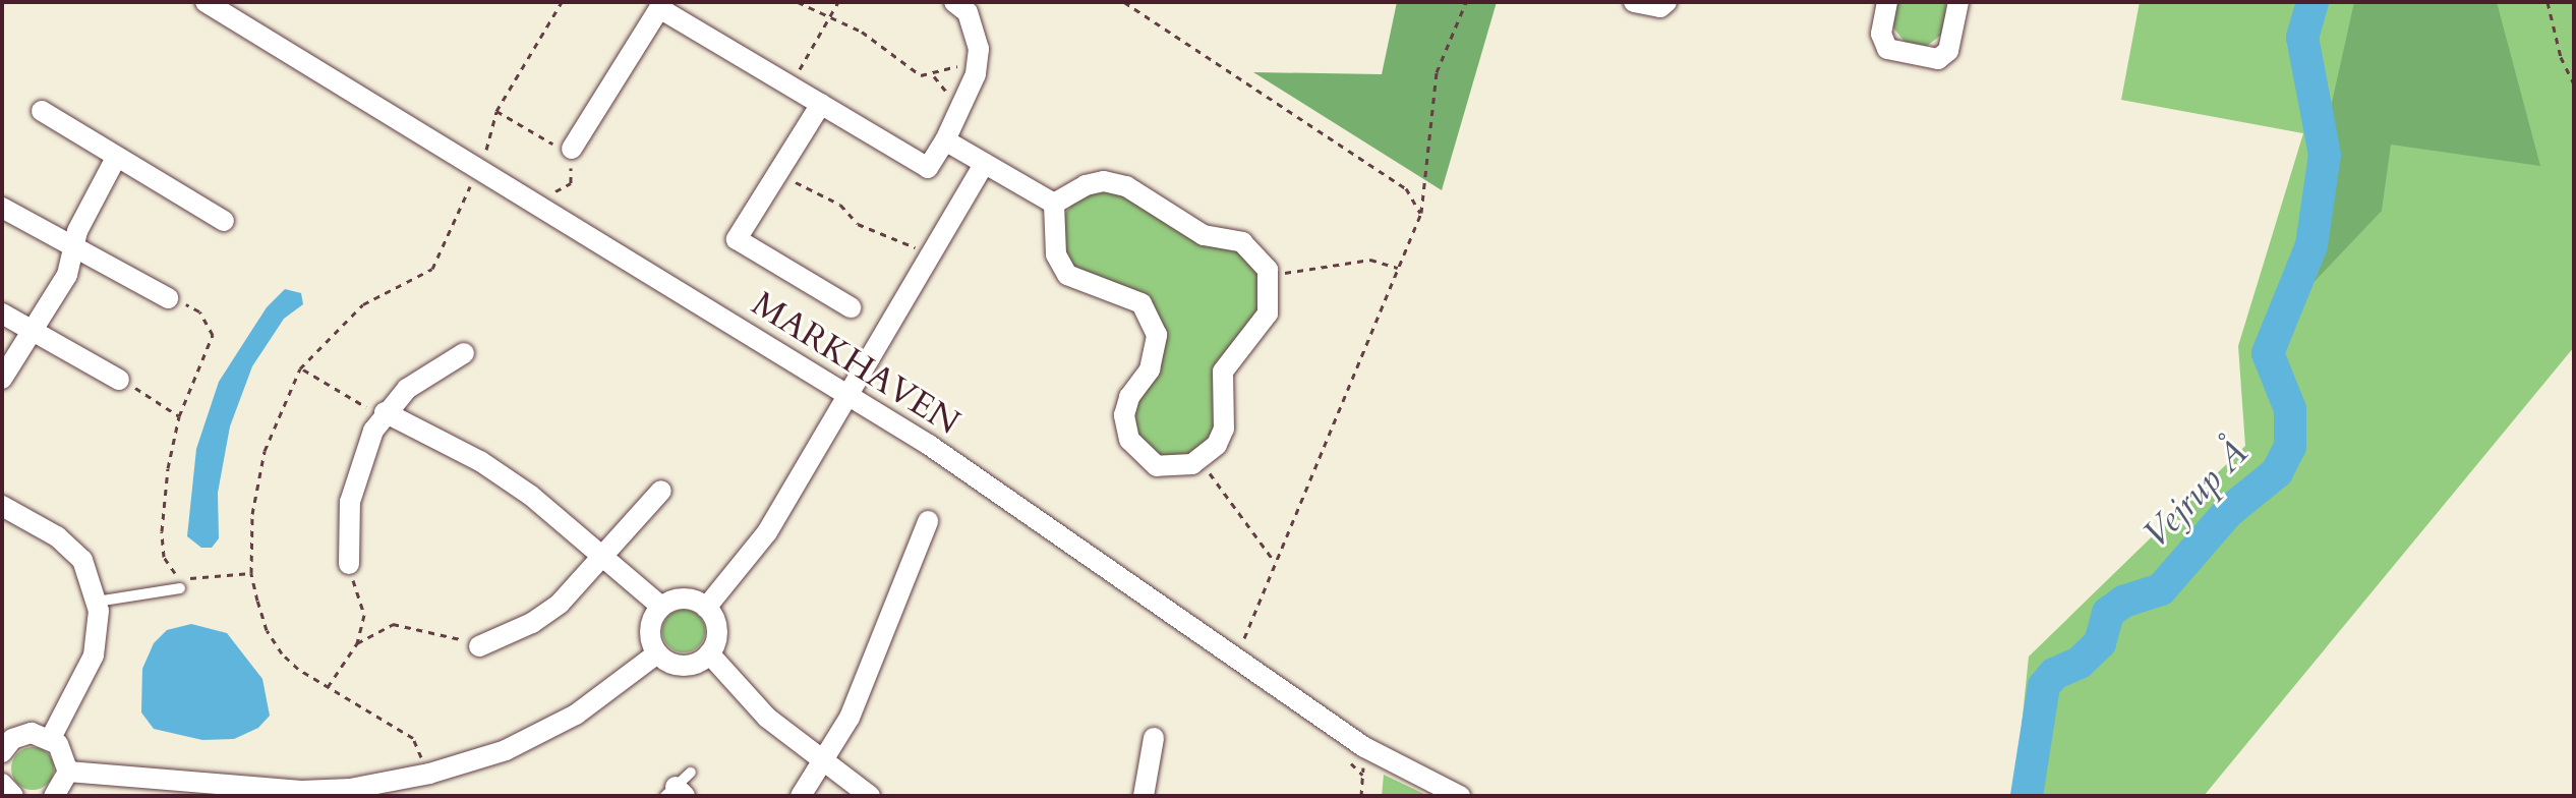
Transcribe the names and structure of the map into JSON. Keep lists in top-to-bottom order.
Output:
{
  "streets": {
    "street": ["MARKHAVEN"]
  },
  "water": ["Vejrup Å"]
}
